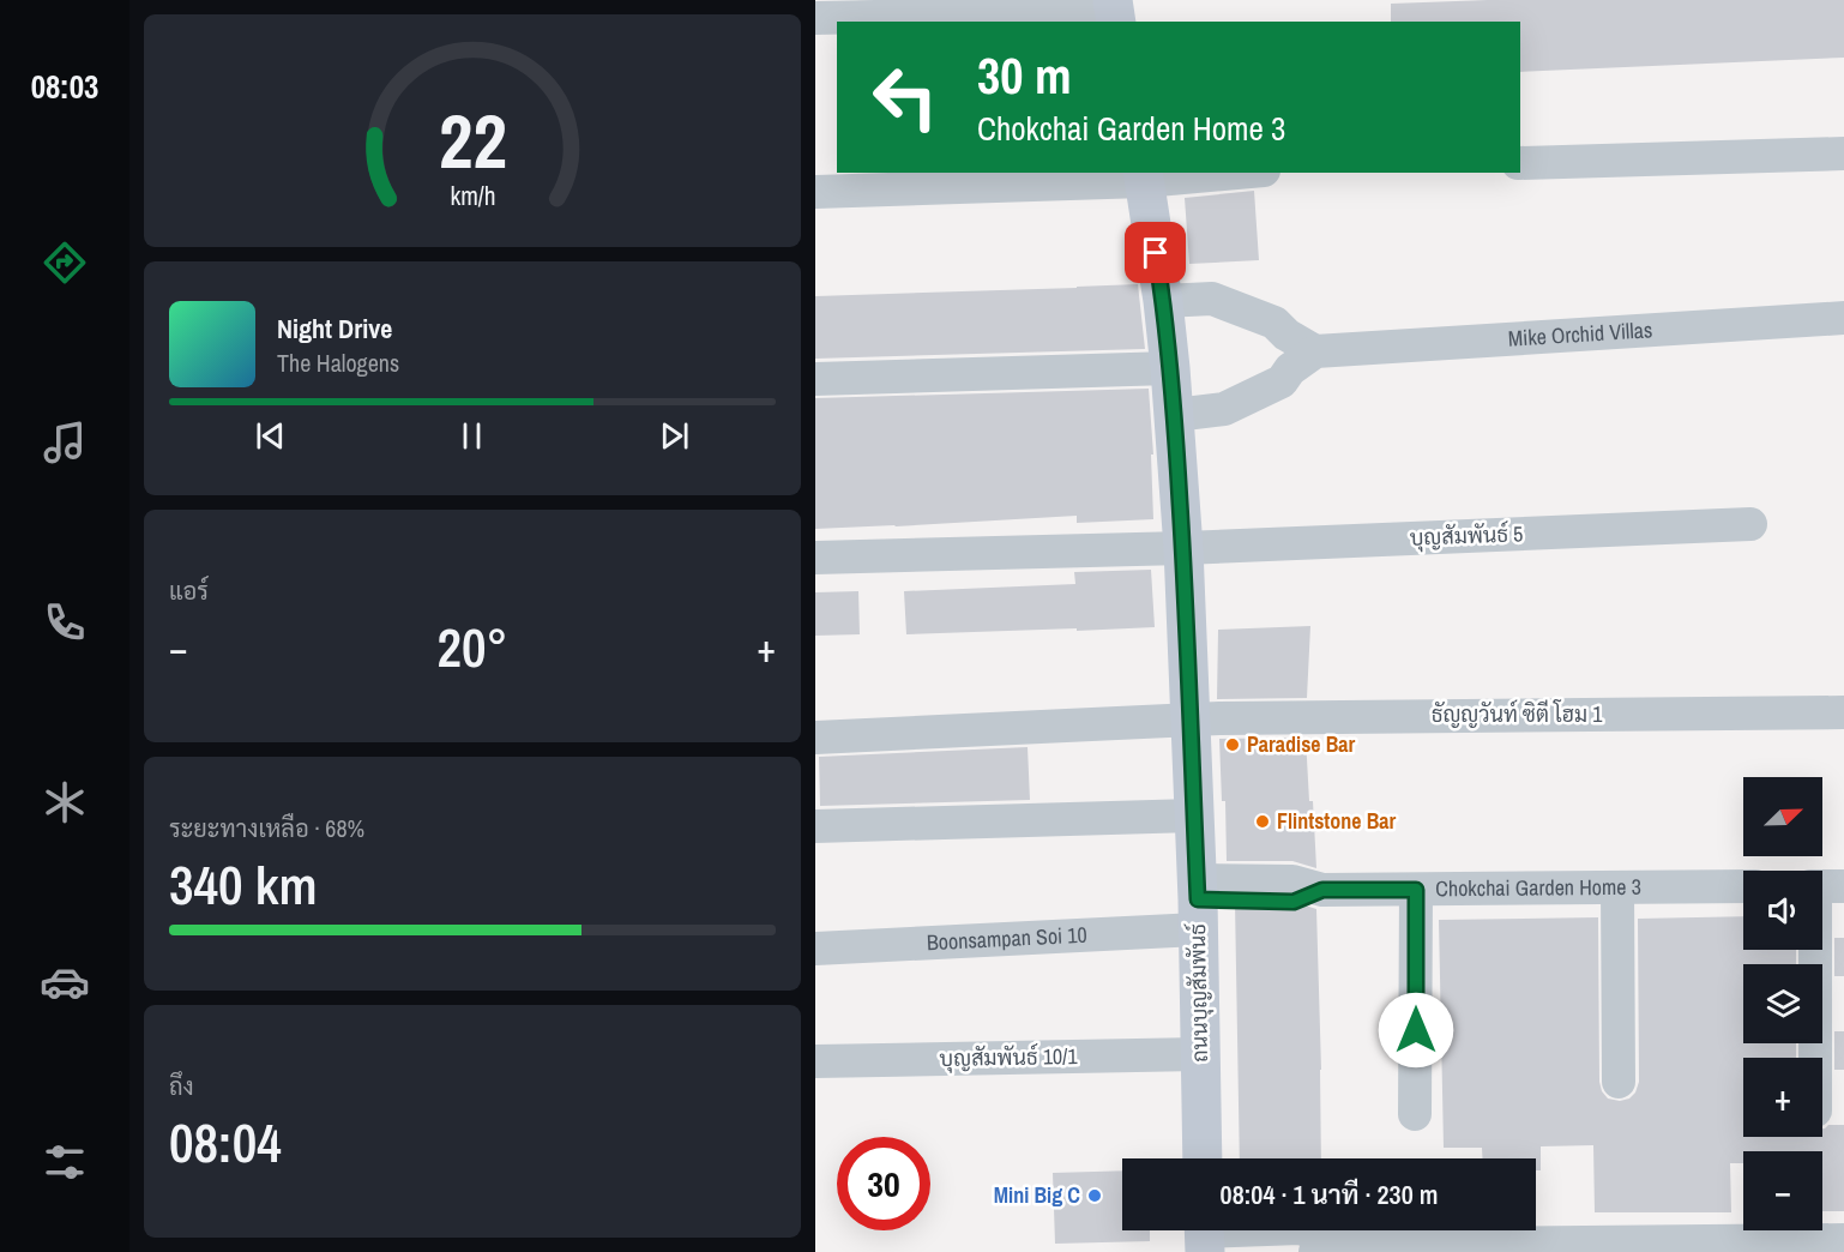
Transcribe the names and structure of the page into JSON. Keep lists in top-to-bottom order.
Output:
{
  "streets": {
    "street": [
      "Mike Orchid Villas",
      "บุญสัมพันธ์ 5",
      "ธัญญวันท์ ซิตี โฮม 1",
      "Chokchai Garden Home 3",
      "Boonsampan Soi 10",
      "ถนนบุญสัมพันธ์",
      "บุญสัมพันธ์ 10/1"
    ]
  },
  "crossings": [
    ["บุญสัมพันธ์ 5", "ถนนบุญสัมพันธ์"],
    ["ธัญญวันท์ ซิตี โฮม 1", "ถนนบุญสัมพันธ์"],
    ["Chokchai Garden Home 3", "Boonsampan Soi 10"],
    ["Chokchai Garden Home 3", "ถนนบุญสัมพันธ์"],
    ["Boonsampan Soi 10", "ถนนบุญสัมพันธ์"],
    ["ถนนบุญสัมพันธ์", "บุญสัมพันธ์ 10/1"]
  ],
  "places": ["Paradise Bar", "Flintstone Bar", "Mini Big C"],
  "north": "top right",
  "page": {
    "tabs": "08:03",
    "turn": ["30 m", "Chokchai Garden Home 3"],
    "song": ["Night Drive", "The Halogens"],
    "tile": [
      "แอร์",
      ["ระยะทางเหลือ · 68%", "340 km"],
      ["ถึง", "08:04"]
    ],
    "heat": ["−", "20°", "+"],
    "map_buttons": ["+", "−"],
    "limit": "30",
    "trip": "08:04 · 1 นาที · 230 m",
    "gauge": ["22", "km/h"]
  }
}
